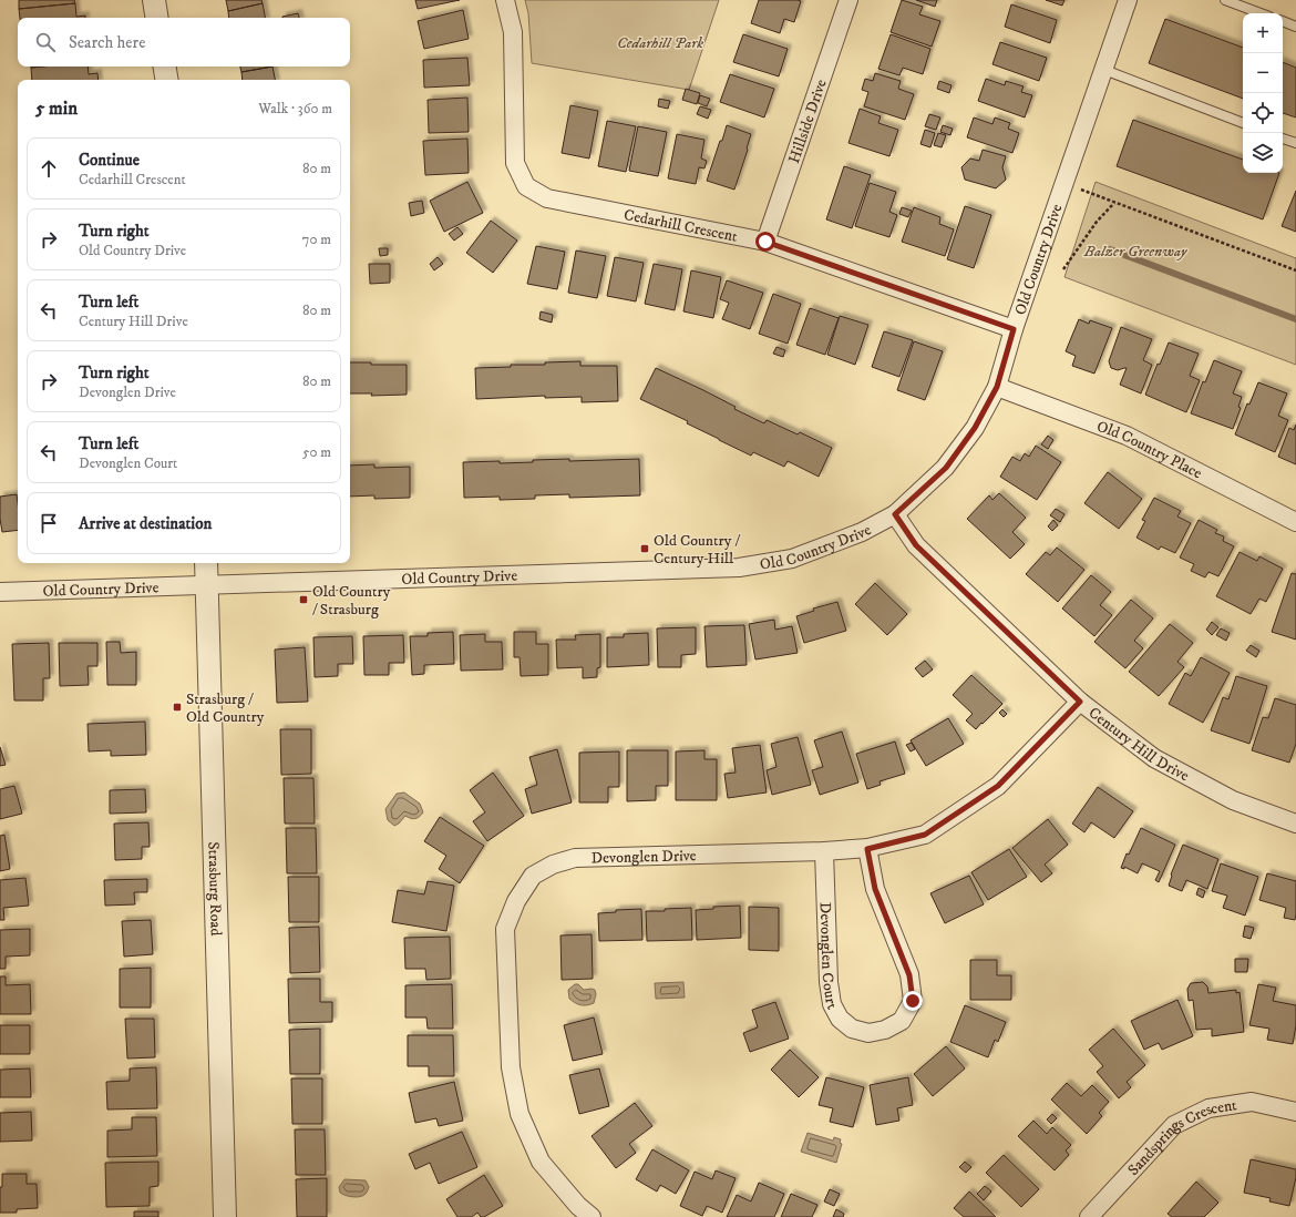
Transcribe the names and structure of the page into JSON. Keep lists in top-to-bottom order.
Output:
{
  "streets": {
    "street": [
      "Hillside Drive",
      "Cedarhill Crescent",
      "Old Country Drive",
      "Old Country Place",
      "Century Hill Drive",
      "Devonglen Drive",
      "Strasburg Road",
      "Devonglen Court",
      "Sandsprings Crescent"
    ]
  },
  "crossings": [
    ["Hillside Drive", "Cedarhill Crescent"],
    ["Cedarhill Crescent", "Old Country Drive"],
    ["Old Country Drive", "Old Country Place"],
    ["Old Country Drive", "Century Hill Drive"],
    ["Old Country Drive", "Strasburg Road"],
    ["Century Hill Drive", "Devonglen Drive"],
    ["Devonglen Drive", "Devonglen Court"]
  ],
  "parks": ["Cedarhill Park", "Balzer Greenway"],
  "places": {
    "transit": ["Old Country / Century Hill", "Old Country / Strasburg", "Strasburg / Old Country"]
  },
  "page": {
    "map_buttons": ["+", "−"],
    "search": "Search here",
    "heading": ["5 min", "Walk · 360 m"],
    "list": [
      ["Continue", "Cedarhill Crescent", "80 m"],
      ["Turn right", "Old Country Drive", "70 m"],
      ["Turn left", "Century Hill Drive", "80 m"],
      ["Turn right", "Devonglen Drive", "80 m"],
      ["Turn left", "Devonglen Court", "50 m"],
      "Arrive at destination"
    ]
  }
}
